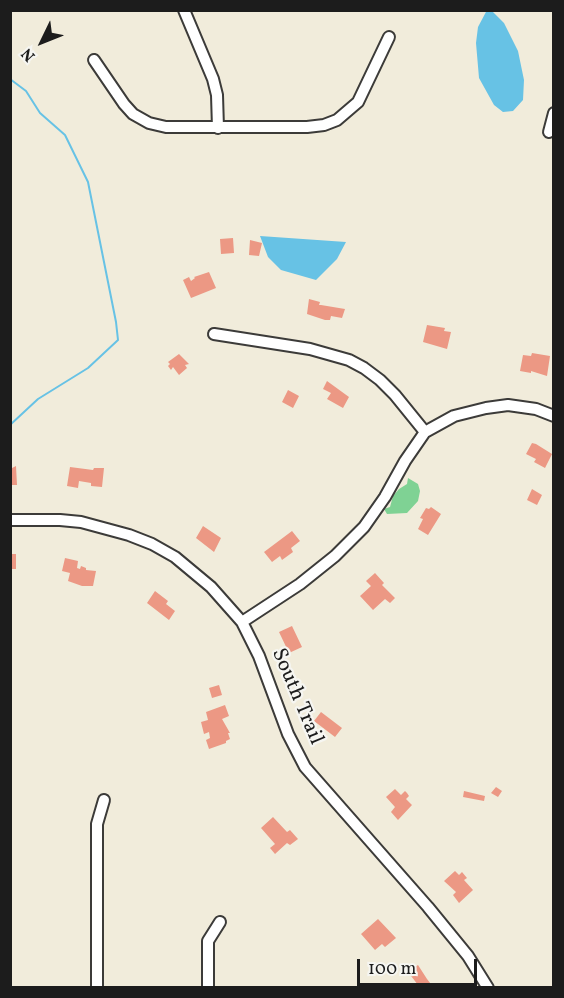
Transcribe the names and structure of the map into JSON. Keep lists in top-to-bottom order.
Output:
{
  "streets": {
    "street": ["South Trail"]
  },
  "scale_bar": "100 m",
  "north": "bottom left"
}
